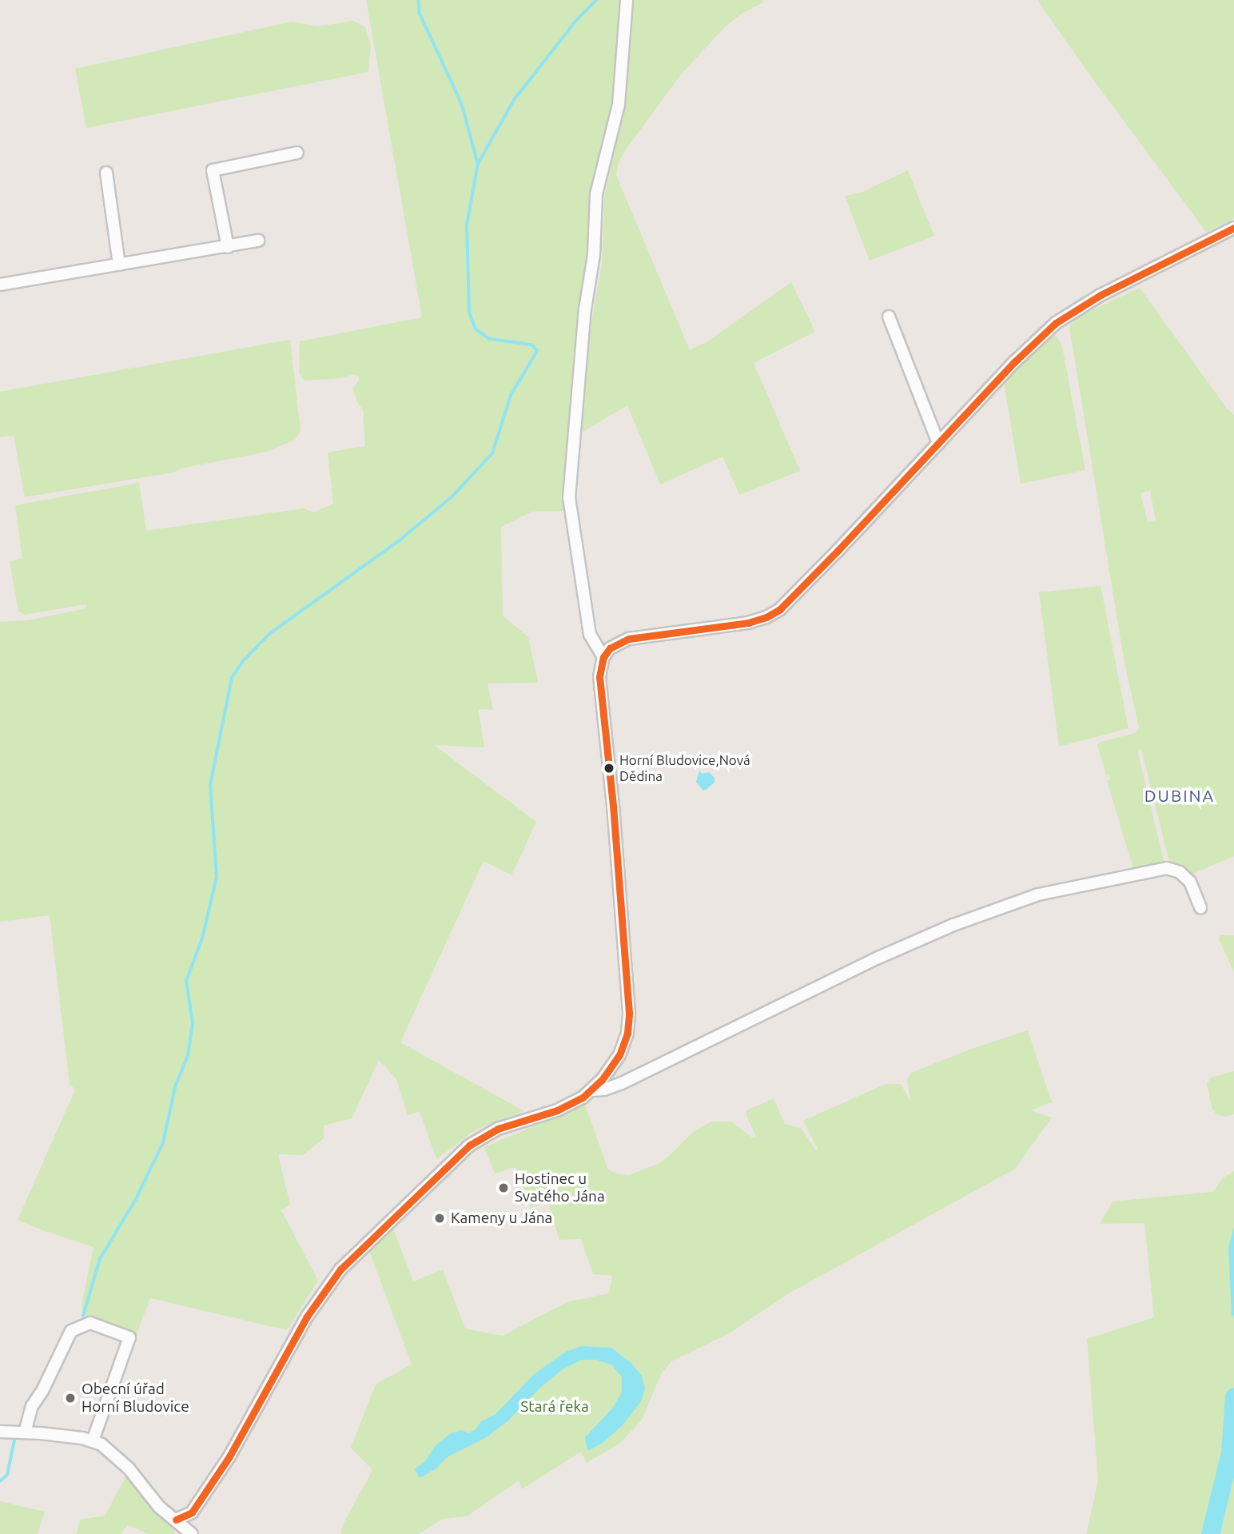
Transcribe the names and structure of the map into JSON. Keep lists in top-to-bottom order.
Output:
{
  "districts": ["DUBINA"],
  "parks": ["Stará řeka"],
  "places": [
    "Horní Bludovice,Nová Dědina",
    "Hostinec u Svatého Jána",
    "Kameny u Jána",
    "Obecní úřad Horní Bludovice"
  ]
}
